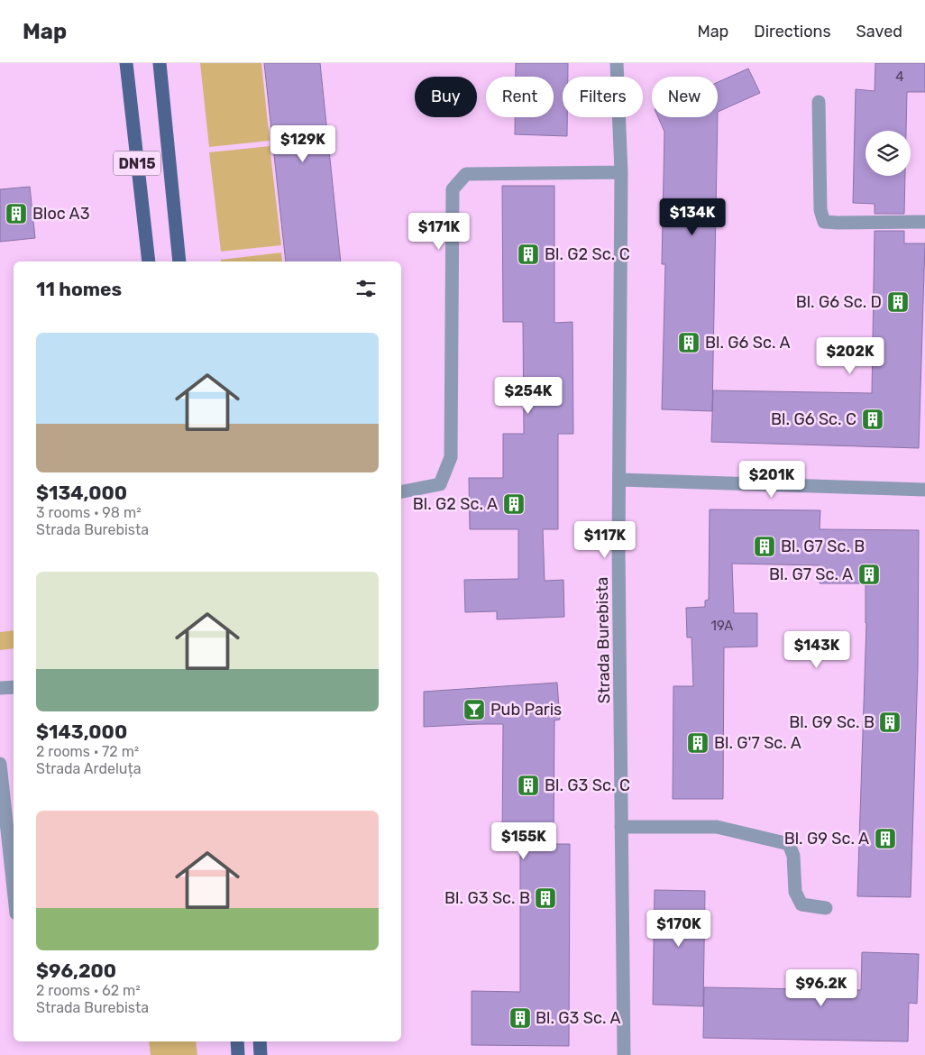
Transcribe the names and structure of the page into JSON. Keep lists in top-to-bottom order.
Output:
{
  "streets": {
    "main road": ["DN15"],
    "street": ["Strada Burebista"]
  },
  "places": {
    "building": [
      "Bloc A3",
      "Bl. G2 Sc. C",
      "Bl. G6 Sc. D",
      "Bl. G6 Sc. A",
      "Bl. G6 Sc. C",
      "Bl. G2 Sc. A",
      "Bl. G7 Sc. B",
      "Bl. G7 Sc. A",
      "Bl. G9 Sc. B",
      "Bl. G'7 Sc. A",
      "Bl. G3 Sc. C",
      "Bl. G9 Sc. A",
      "Bl. G3 Sc. B",
      "Bl. G3 Sc. A"
    ],
    "bar": ["Pub Paris"]
  },
  "house_numbers": ["4", "19A"],
  "page": {
    "header": "Map",
    "nav": ["Map", "Directions", "Saved"],
    "chip": [
      "Buy",
      "Rent",
      "Filters",
      "New"
    ],
    "price": [
      "$129K",
      "$134K",
      "$171K",
      "$202K",
      "$254K",
      "$201K",
      "$117K",
      "$143K",
      "$155K",
      "$170K",
      "$96.2K"
    ],
    "heading": "11 homes",
    "list": [
      {
        "name": "$134,000",
        "note": "3 rooms · 98 m² · Strada Burebista"
      },
      {
        "name": "$143,000",
        "note": "2 rooms · 72 m² · Strada Ardeluța"
      },
      {
        "name": "$96,200",
        "note": "2 rooms · 62 m² · Strada Burebista"
      }
    ]
  }
}
